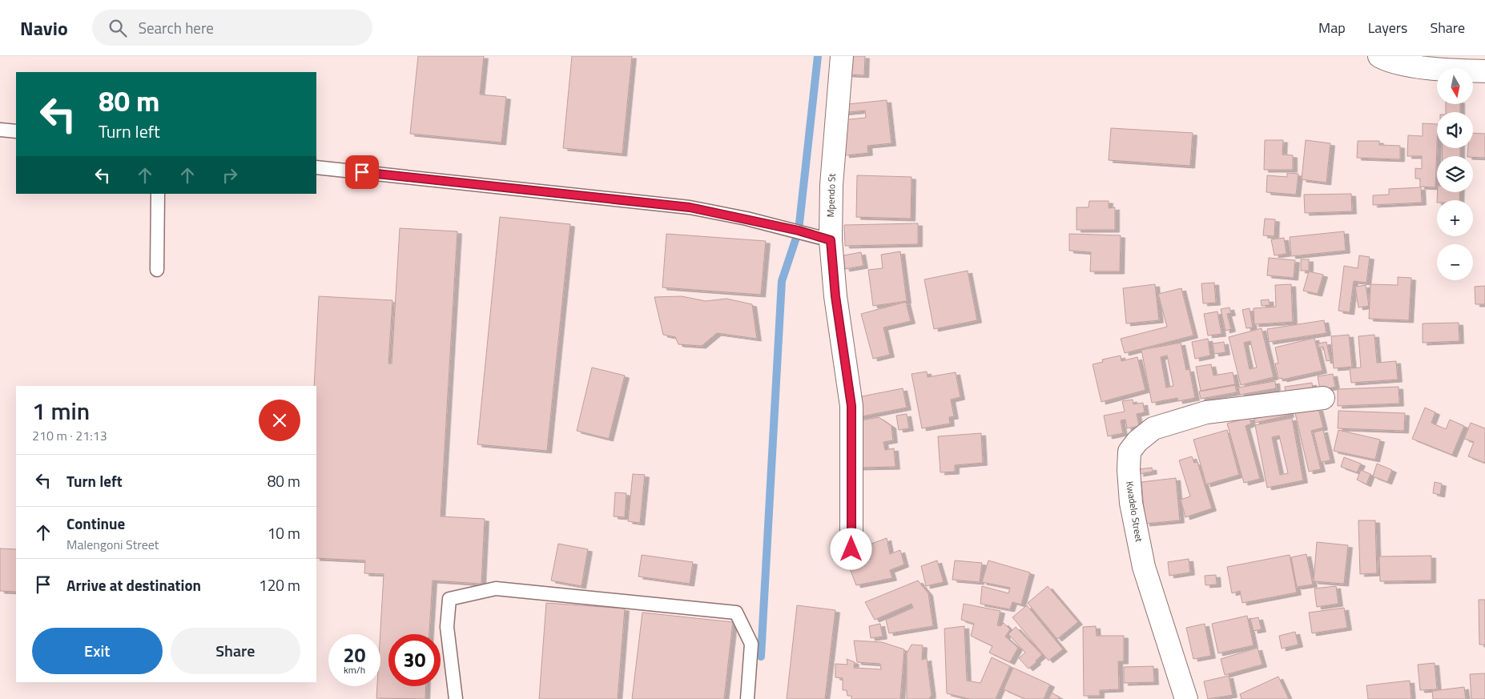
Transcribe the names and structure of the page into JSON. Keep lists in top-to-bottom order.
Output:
{
  "streets": {
    "street": ["Mpendo St", "Kwadelo Street"]
  },
  "north": "bottom",
  "page": {
    "header": "Navio",
    "search": "Search here",
    "nav": ["Map", "Layers", "Share"],
    "map_buttons": ["+", "−"],
    "turn": ["80 m", "Turn left"],
    "heading": ["1 min", "210 m · 21:13"],
    "list": [
      {
        "name": "Turn left",
        "value": "80 m"
      },
      {
        "name": "Continue",
        "note": "Malengoni Street",
        "value": "10 m"
      },
      {
        "name": "Arrive at destination",
        "value": "120 m"
      }
    ],
    "buttons": ["Exit", "Share"],
    "speed": "20 km/h",
    "limit": "30"
  }
}
